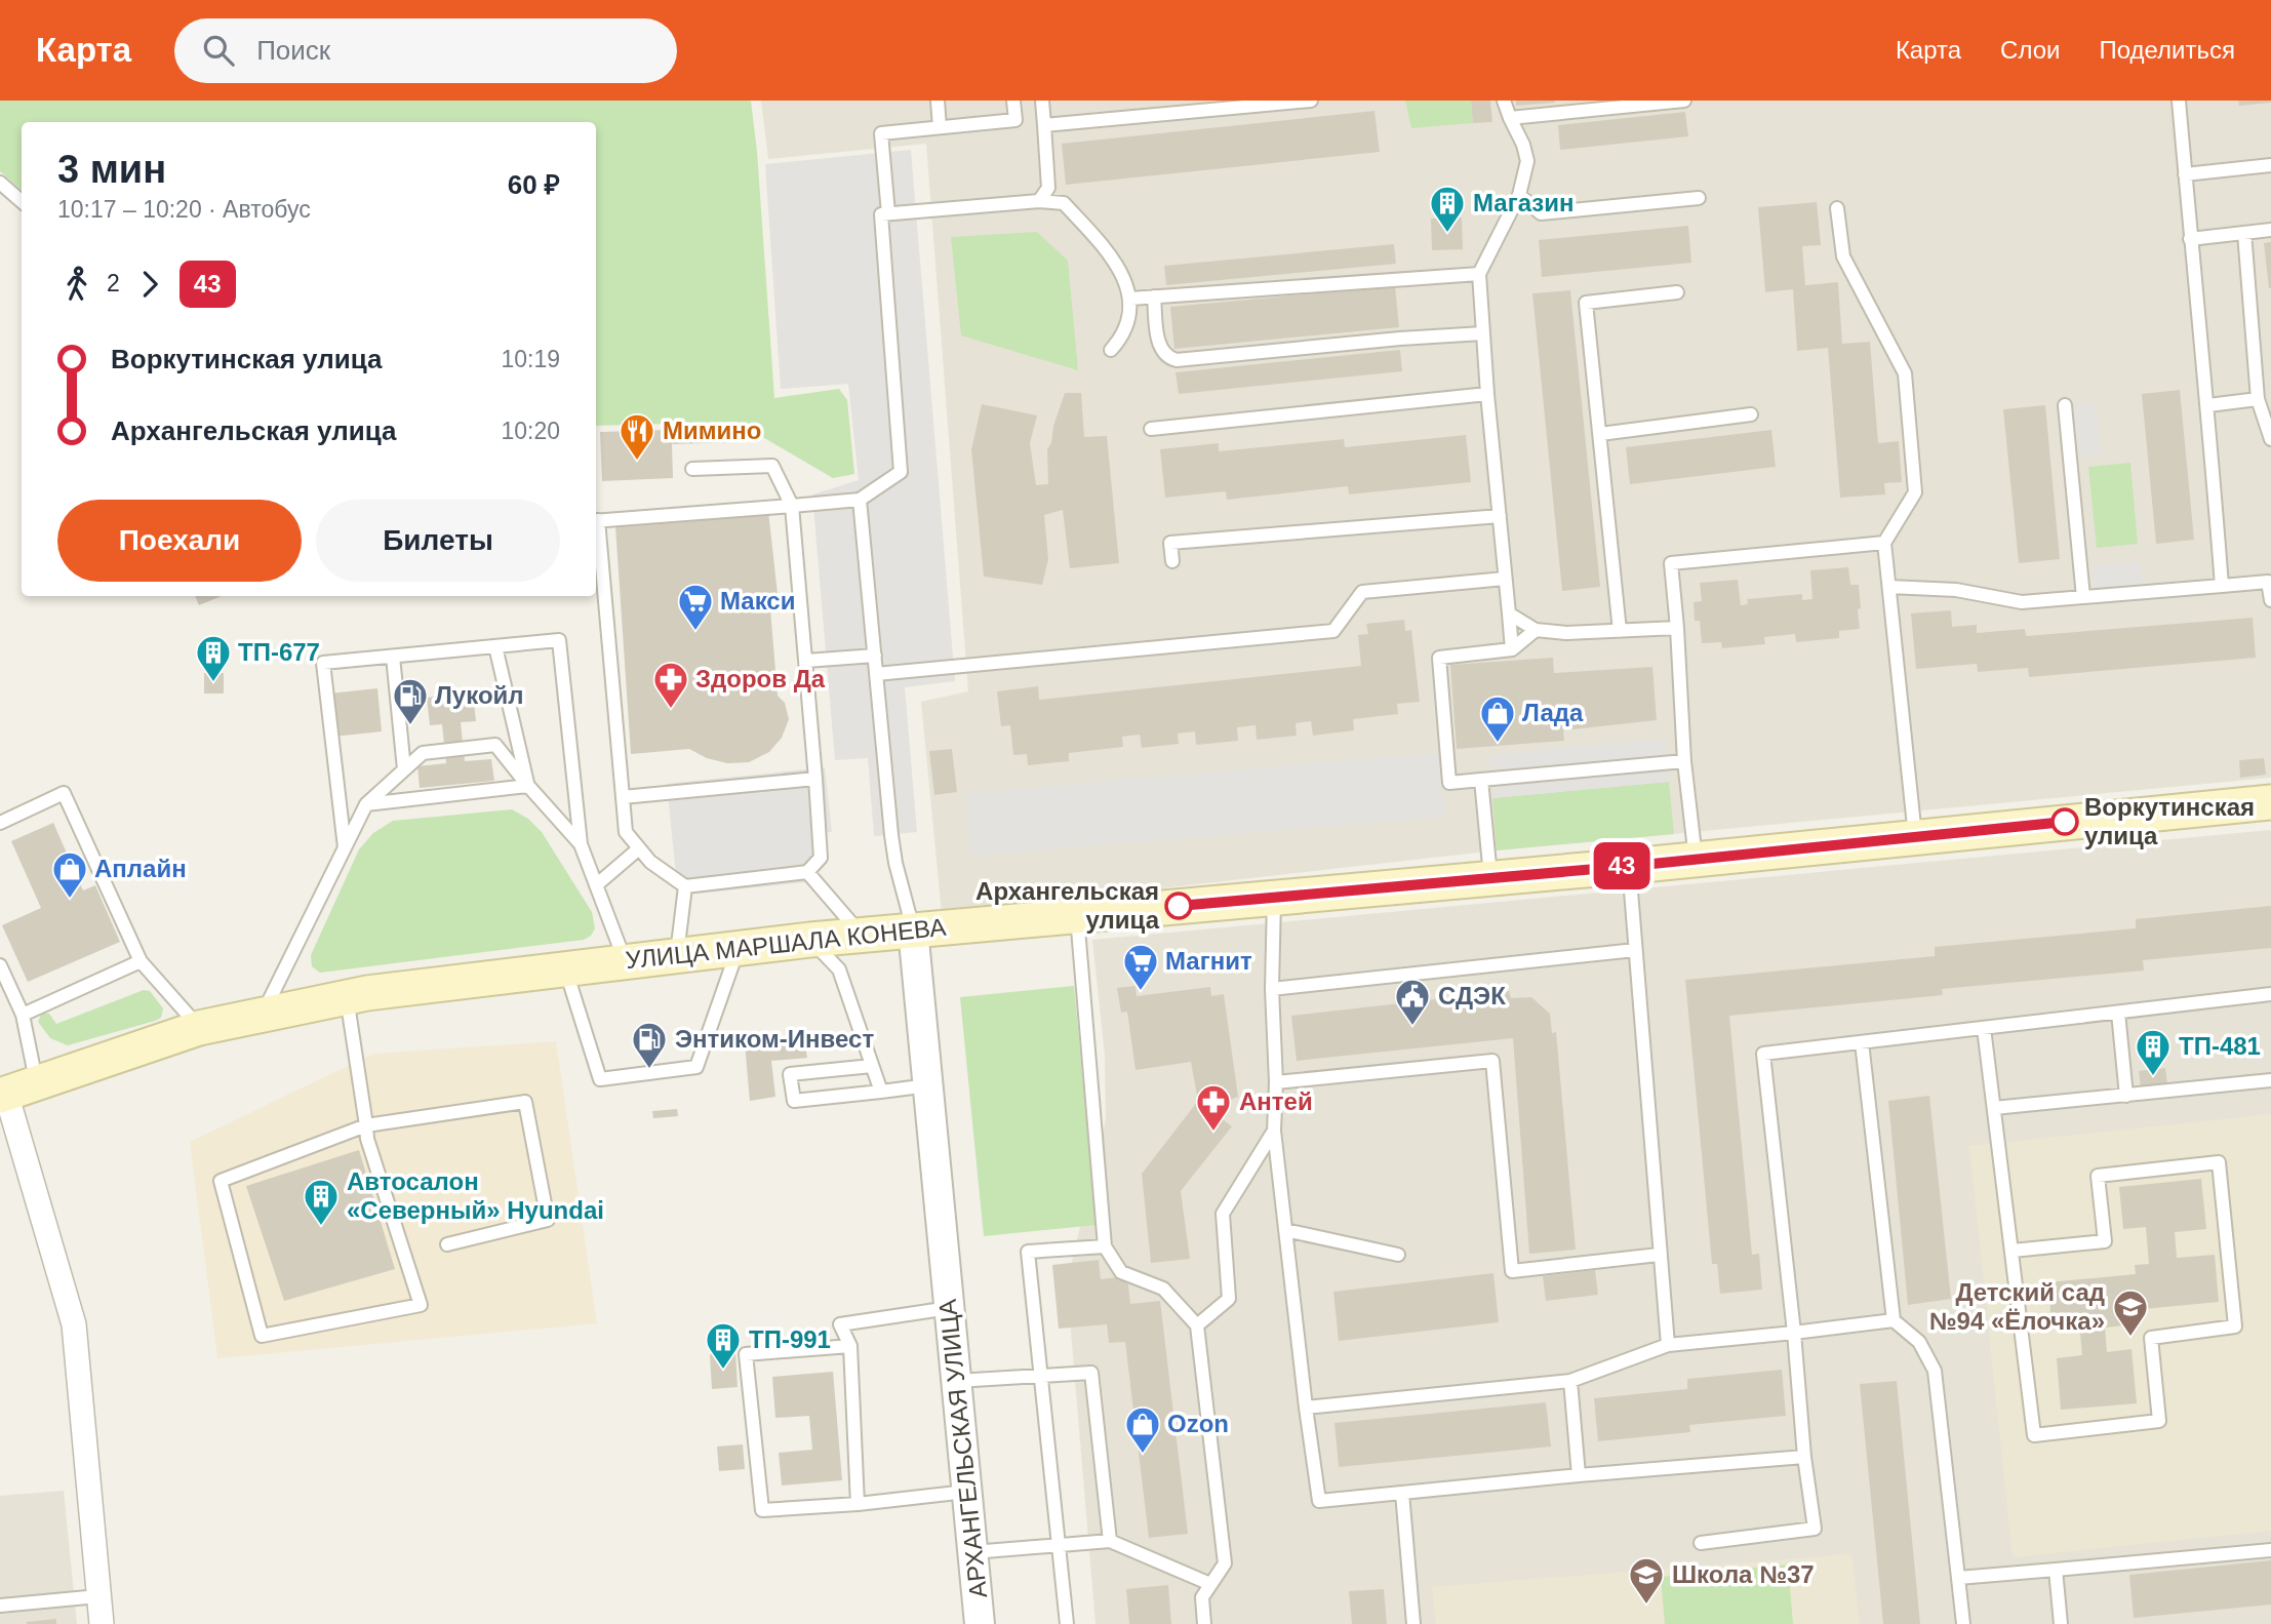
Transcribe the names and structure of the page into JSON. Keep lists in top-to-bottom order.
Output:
{
  "streets": {
    "main road": ["УЛИЦА МАРШАЛА КОНЕВА"],
    "street": ["АРХАНГЕЛЬСКАЯ УЛИЦА"]
  },
  "crossings": [
    ["УЛИЦА МАРШАЛА КОНЕВА", "АРХАНГЕЛЬСКАЯ УЛИЦА"]
  ],
  "places": {
    "building": [
      "Магазин",
      "ТП-677",
      "ТП-481",
      "Автосалон «Северный» Hyundai",
      "ТП-991"
    ],
    "restaurant": ["Мимино"],
    "supermarket": ["Макси", "Магнит"],
    "pharmacy": ["Здоров Да", "Антей"],
    "fuel station": ["Лукойл", "Энтиком-Инвест"],
    "shop": ["Лада", "Аплайн", "Ozon"],
    "other": ["Воркутинская улица", "Архангельская улица"],
    "public building": ["СДЭК"],
    "school or university": ["Детский сад №94 «Ёлочка»", "Школа №37"]
  },
  "lines": ["bus line 43"],
  "page": {
    "header": "Карта",
    "search": "Поиск",
    "nav": ["Карта", "Слои", "Поделиться"],
    "on_map": "43",
    "heading": ["3 мин", "10:17 – 10:20 · Автобус", "60 ₽"],
    "legs": ["2", "43"],
    "list": [
      {
        "name": "Воркутинская улица",
        "value": "10:19"
      },
      {
        "name": "Архангельская улица",
        "value": "10:20"
      }
    ],
    "buttons": ["Поехали", "Билеты"]
  }
}
